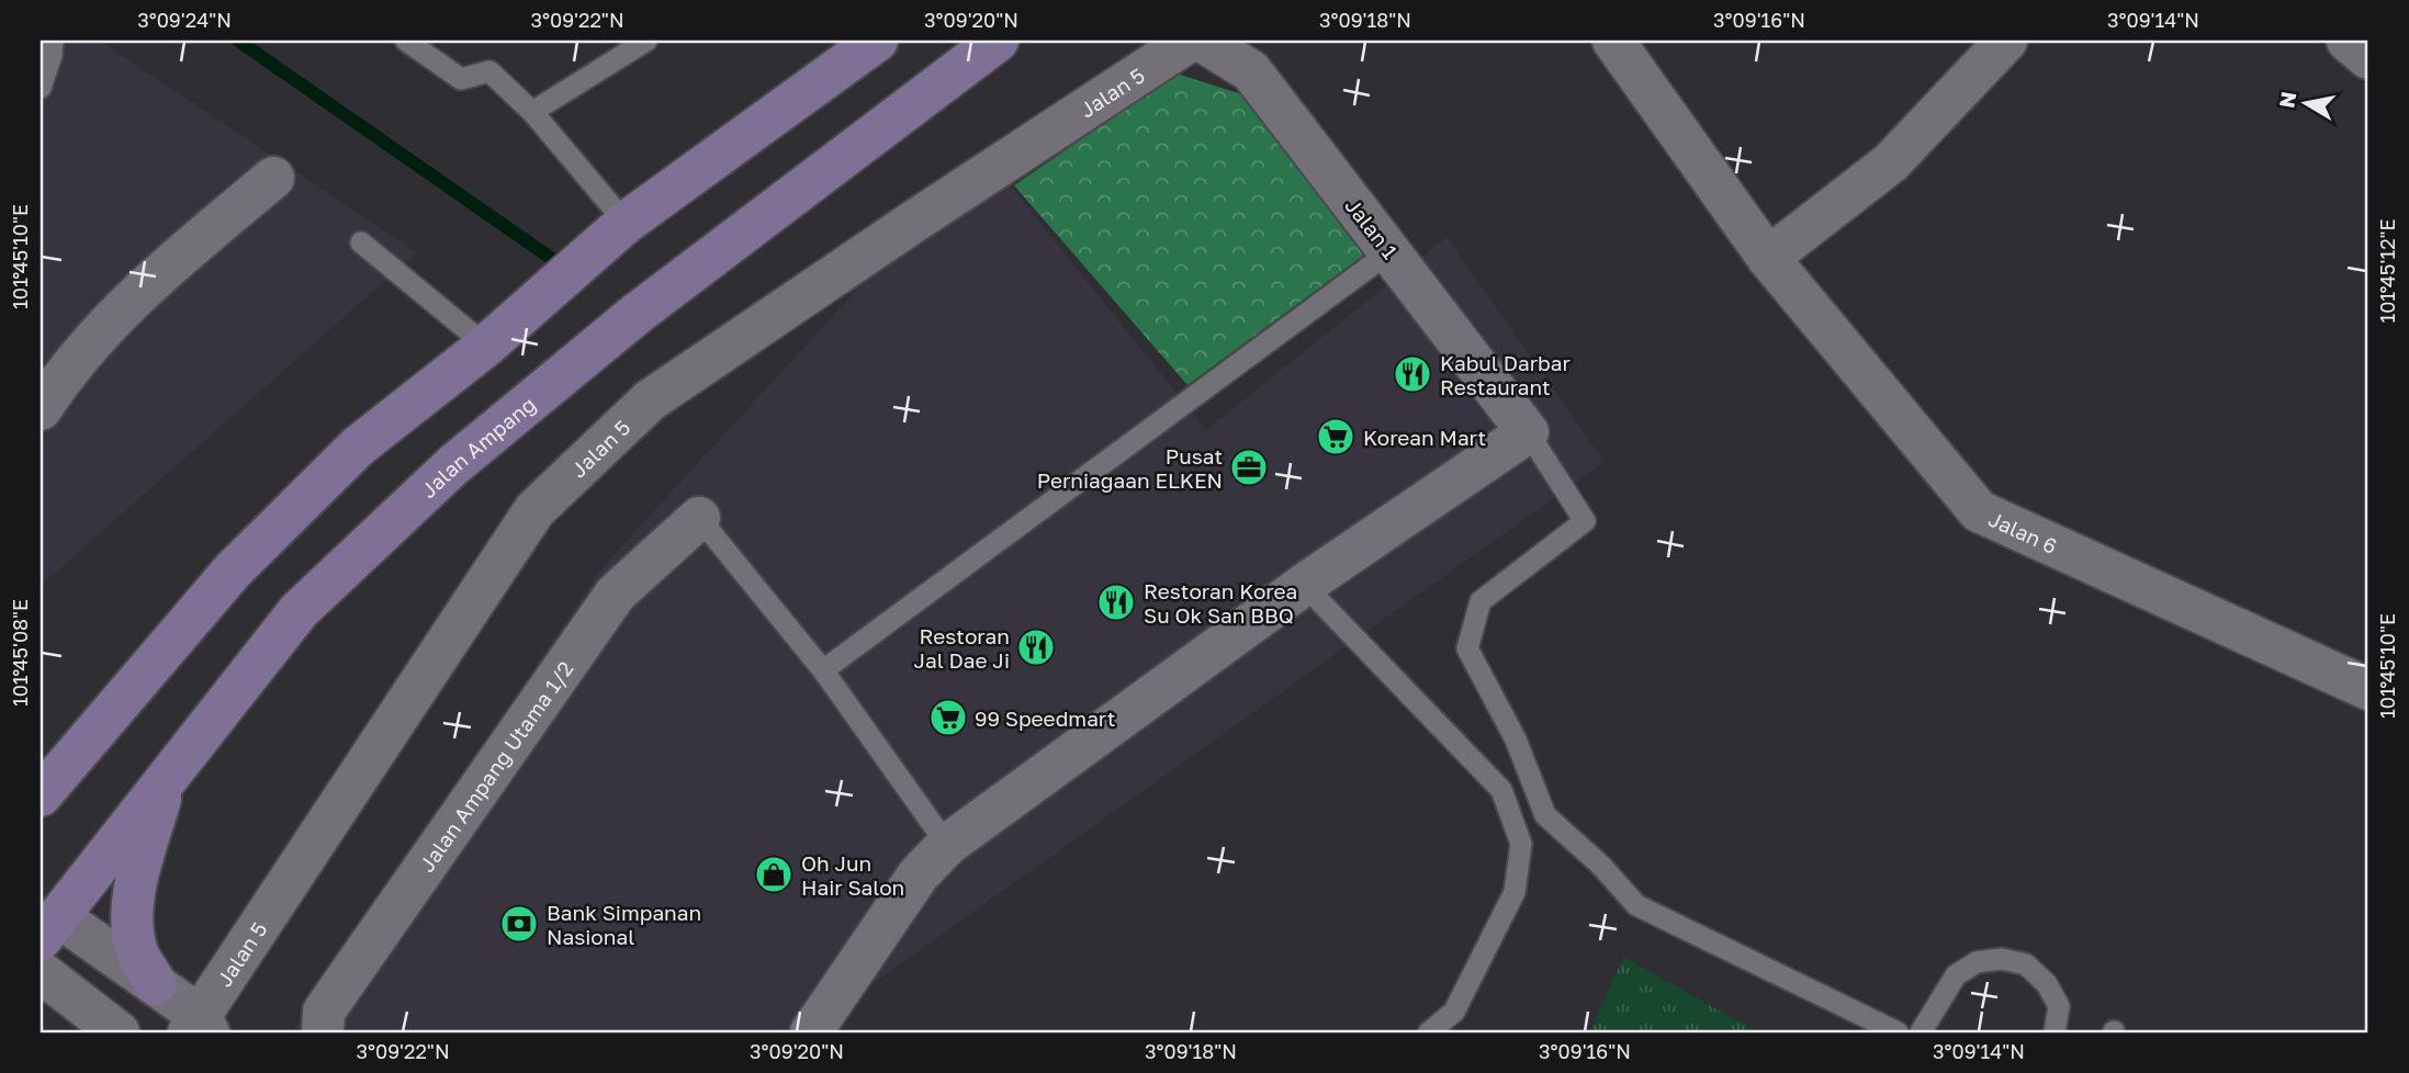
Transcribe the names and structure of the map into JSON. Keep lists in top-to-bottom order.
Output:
{
  "streets": {
    "main road": ["Jalan Ampang"],
    "street": [
      "Jalan 5",
      "Jalan 1",
      "Jalan 6",
      "Jalan Ampang Utama 1/2"
    ]
  },
  "places": {
    "restaurant": ["Kabul Darbar Restaurant", "Restoran Korea Su Ok San BBQ", "Restoran Jal Dae Ji"],
    "supermarket": ["Korean Mart", "99 Speedmart"],
    "office": ["Pusat Perniagaan ELKEN"],
    "shop": ["Oh Jun Hair Salon"],
    "bank": ["Bank Simpanan Nasional"]
  },
  "north": "left",
  "coordinates": [
    "3°09'24\"N",
    "3°09'22\"N",
    "3°09'20\"N",
    "3°09'18\"N",
    "3°09'16\"N",
    "3°09'14\"N",
    "101°45'10\"E",
    "101°45'12\"E",
    "101°45'08\"E"
  ]
}
